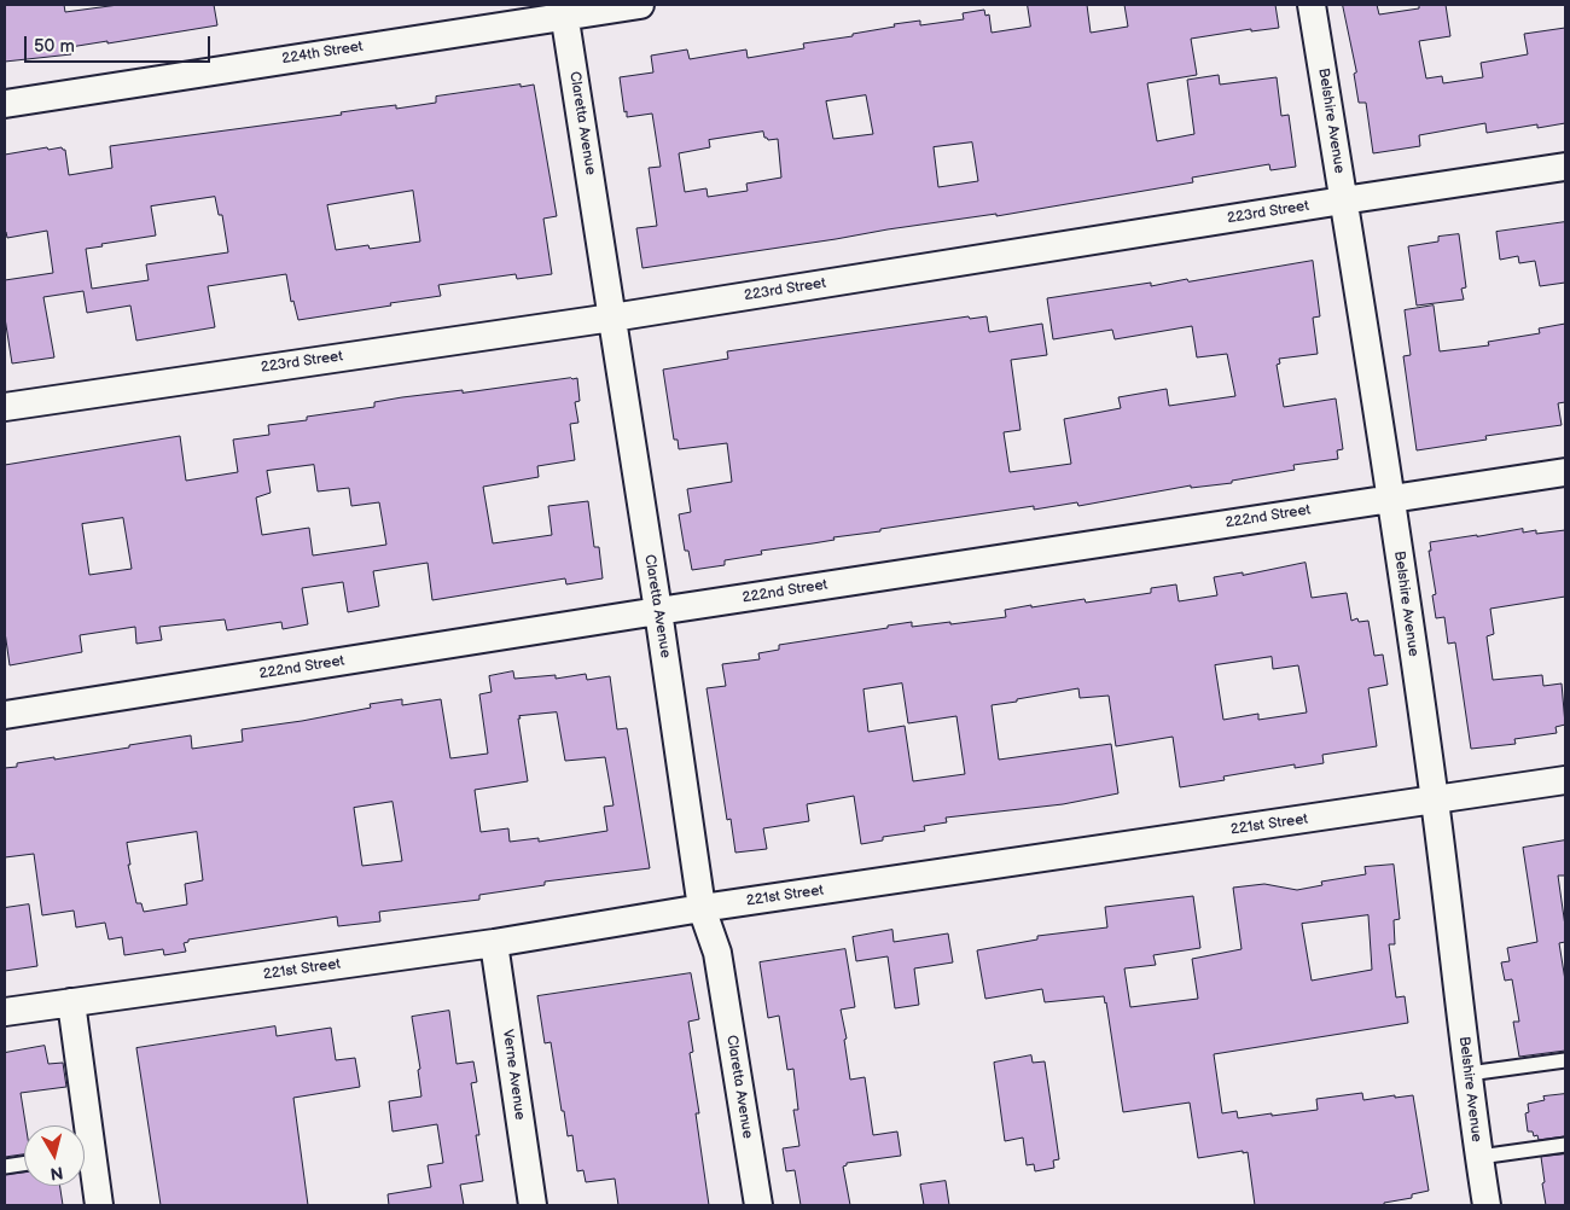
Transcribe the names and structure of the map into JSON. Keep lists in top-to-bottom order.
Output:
{
  "streets": {
    "street": [
      "224th Street",
      "Belshire Avenue",
      "Claretta Avenue",
      "223rd Street",
      "222nd Street",
      "221st Street",
      "Verne Avenue"
    ]
  },
  "crossings": [
    ["224th Street", "Claretta Avenue"],
    ["Belshire Avenue", "223rd Street"],
    ["Belshire Avenue", "222nd Street"],
    ["Belshire Avenue", "221st Street"],
    ["Claretta Avenue", "223rd Street"],
    ["Claretta Avenue", "222nd Street"],
    ["Claretta Avenue", "221st Street"],
    ["221st Street", "Verne Avenue"]
  ],
  "scale_bar": "50 m",
  "north": "bottom"
}
